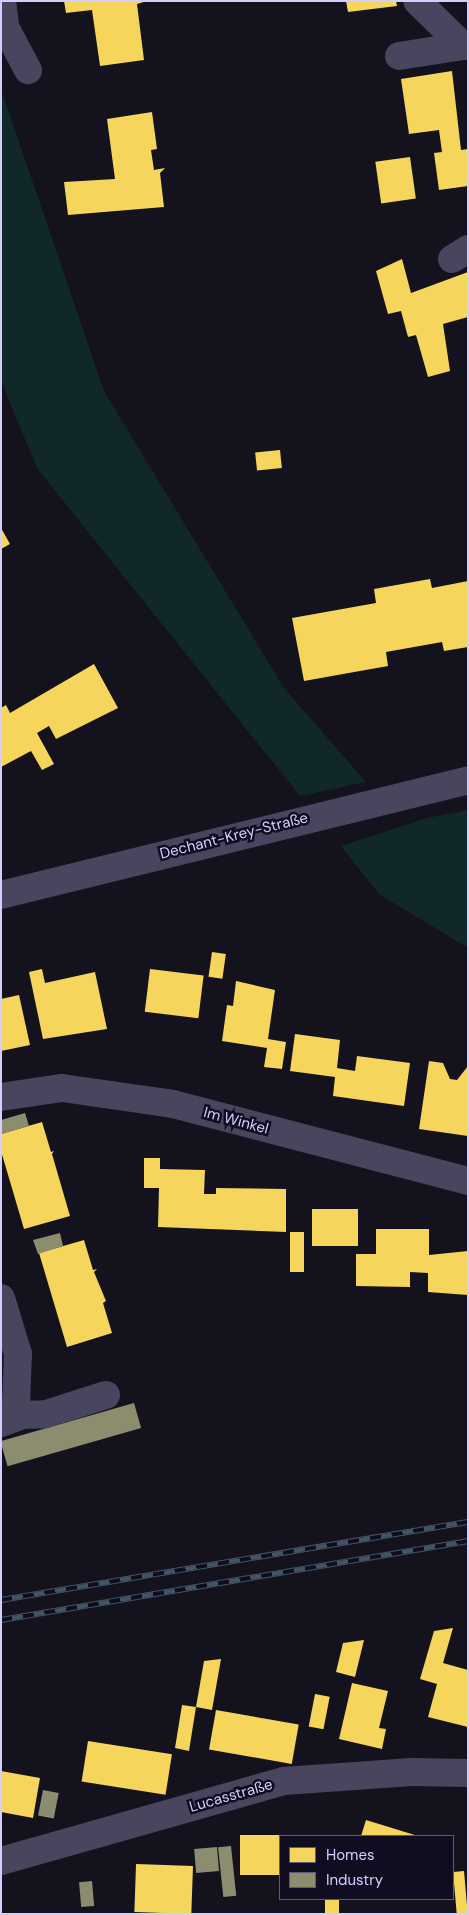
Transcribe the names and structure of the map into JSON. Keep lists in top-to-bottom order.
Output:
{
  "streets": {
    "street": ["Dechant-Krey-Straße", "Im Winkel", "Lucasstraße"]
  },
  "legend": ["Homes", "Industry"]
}
